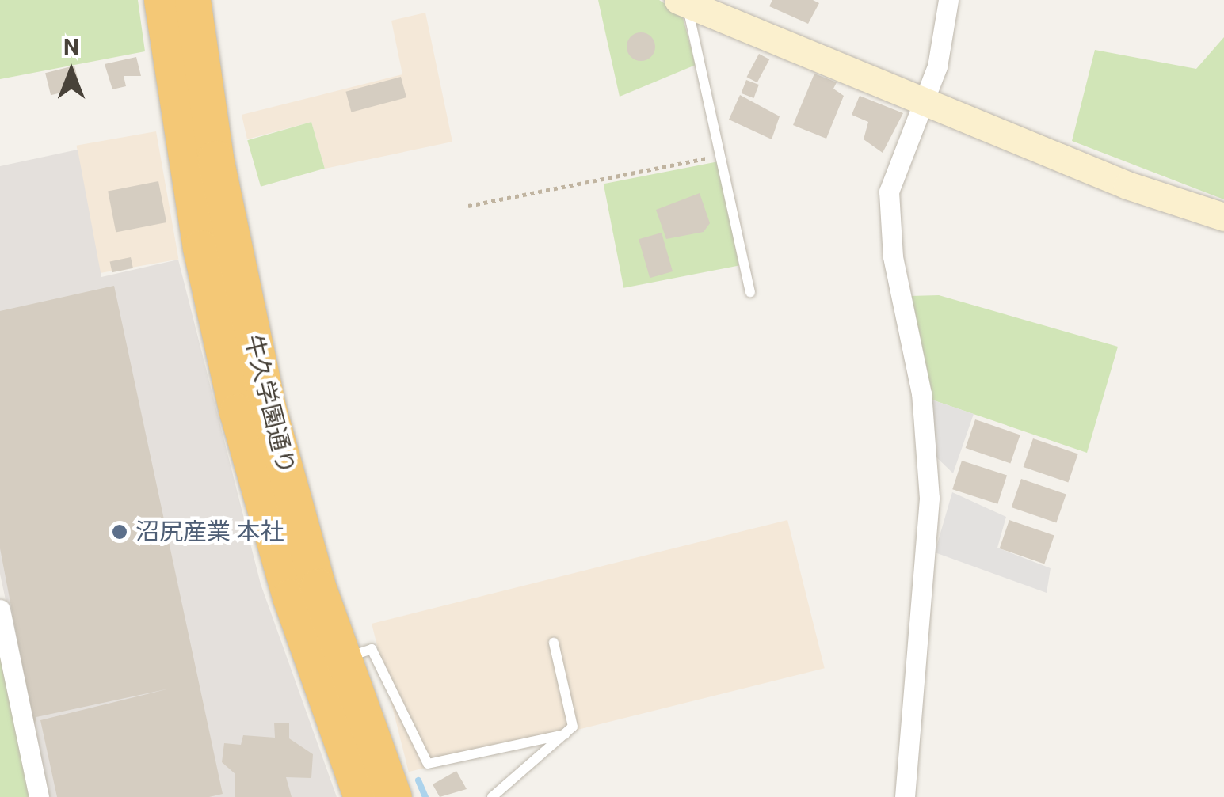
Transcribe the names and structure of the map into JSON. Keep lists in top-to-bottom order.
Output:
{
  "streets": {
    "highway": ["牛久学園通り"]
  },
  "places": ["沼尻産業 本社"],
  "north": "top"
}
